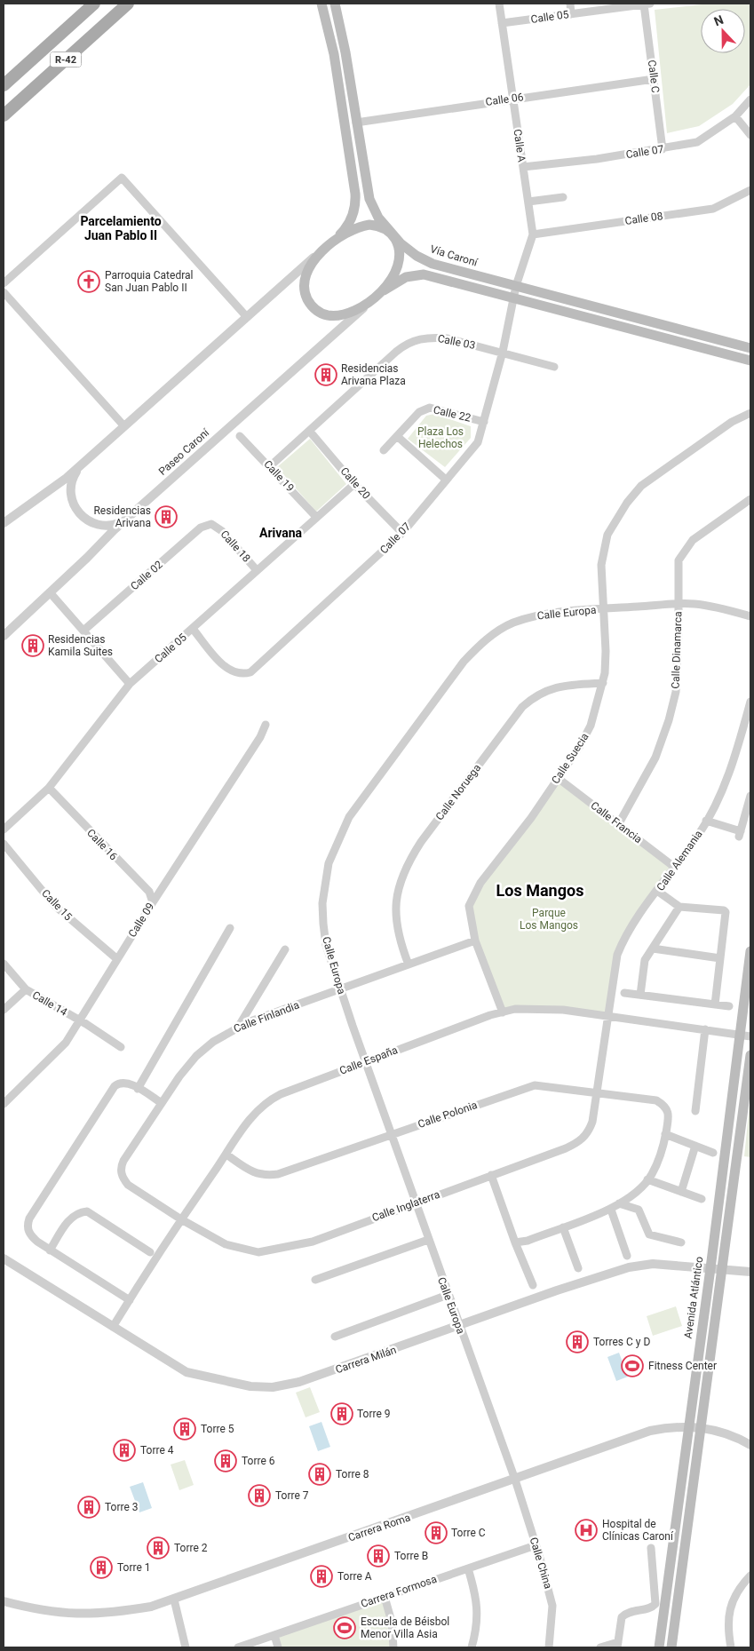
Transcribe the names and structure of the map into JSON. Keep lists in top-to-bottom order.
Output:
{
  "streets": {
    "main road": [
      "R-42",
      "Vía Caroní",
      "Paseo Caroní",
      "Avenida Atlántico"
    ],
    "street": [
      "Calle 05",
      "Calle C",
      "Calle 06",
      "Calle A",
      "Calle 07",
      "Calle 08",
      "Calle 03",
      "Calle 22",
      "Calle 19",
      "Calle 20",
      "Calle 18",
      "Calle 02",
      "Calle Europa",
      "Calle Dinamarca",
      "Calle Suecia",
      "Calle Noruega",
      "Calle Francia",
      "Calle 16",
      "Calle Alemania",
      "Calle 15",
      "Calle 09",
      "Calle 14",
      "Calle Finlandia",
      "Calle España",
      "Calle Polonia",
      "Calle Inglaterra",
      "Carrera Milán",
      "Carrera Roma",
      "Calle China",
      "Carrera Formosa"
    ]
  },
  "crossings": [
    ["Calle 05", "Calle C"],
    ["Calle 05", "Calle A"],
    ["Calle 05", "Calle 07"],
    ["Calle 05", "Calle 19"],
    ["Calle 05", "Calle 20"],
    ["Calle 05", "Calle 18"],
    ["Calle 05", "Calle 16"],
    ["Calle C", "Calle 06"],
    ["Calle C", "Calle 07"],
    ["Calle 06", "Calle A"],
    ["Calle 06", "Vía Caroní"],
    ["Calle A", "Calle 07"],
    ["Calle A", "Calle 08"],
    ["Calle A", "Vía Caroní"],
    ["Calle 07", "Calle 03"],
    ["Calle 07", "Calle 22"],
    ["Calle 07", "Calle 20"],
    ["Vía Caroní", "Paseo Caroní"],
    ["Calle 03", "Calle 19"],
    ["Calle 03", "Calle 20"],
    ["Calle 18", "Calle 02"],
    ["Calle Europa", "Calle Dinamarca"],
    ["Calle Europa", "Calle Suecia"],
    ["Calle Europa", "Calle Finlandia"],
    ["Calle Europa", "Calle España"],
    ["Calle Europa", "Calle Polonia"],
    ["Calle Europa", "Calle Inglaterra"],
    ["Calle Europa", "Carrera Milán"],
    ["Calle Europa", "Carrera Roma"],
    ["Calle Europa", "Calle China"],
    ["Calle Dinamarca", "Calle Francia"],
    ["Calle Suecia", "Calle Noruega"],
    ["Calle Suecia", "Calle Francia"],
    ["Calle Suecia", "Calle Finlandia"],
    ["Calle Suecia", "Calle España"],
    ["Calle Noruega", "Calle Finlandia"],
    ["Calle Francia", "Calle Alemania"],
    ["Calle 16", "Calle 09"],
    ["Calle Alemania", "Calle España"],
    ["Calle Alemania", "Calle Inglaterra"],
    ["Calle 15", "Calle 09"],
    ["Calle 09", "Calle 14"],
    ["Calle Finlandia", "Calle Inglaterra"],
    ["Calle España", "Calle Polonia"],
    ["Calle España", "Calle Inglaterra"],
    ["Calle España", "Avenida Atlántico"],
    ["Calle España", "Carrera Milán"],
    ["Calle Polonia", "Calle Inglaterra"],
    ["Avenida Atlántico", "Carrera Milán"],
    ["Avenida Atlántico", "Carrera Roma"],
    ["Carrera Roma", "Calle China"],
    ["Calle China", "Carrera Formosa"]
  ],
  "districts": ["Parcelamiento Juan Pablo II", "Arivana", "Los Mangos"],
  "parks": ["Plaza Los Helechos", "Parque Los Mangos"],
  "places": {
    "church": ["Parroquia Catedral San Juan Pablo II"],
    "building": [
      "Residencias Arivana Plaza",
      "Residencias Arivana",
      "Residencias Kamila Suites",
      "Torres C y D",
      "Torre 9",
      "Torre 5",
      "Torre 4",
      "Torre 6",
      "Torre 8",
      "Torre 7",
      "Torre 3",
      "Torre C",
      "Torre 2",
      "Torre B",
      "Torre 1",
      "Torre A"
    ],
    "sports": ["Fitness Center", "Escuela de Béisbol Menor Villa Asia"],
    "hospital": ["Hospital de Clínicas Caroní"]
  },
  "north": "top"
}
